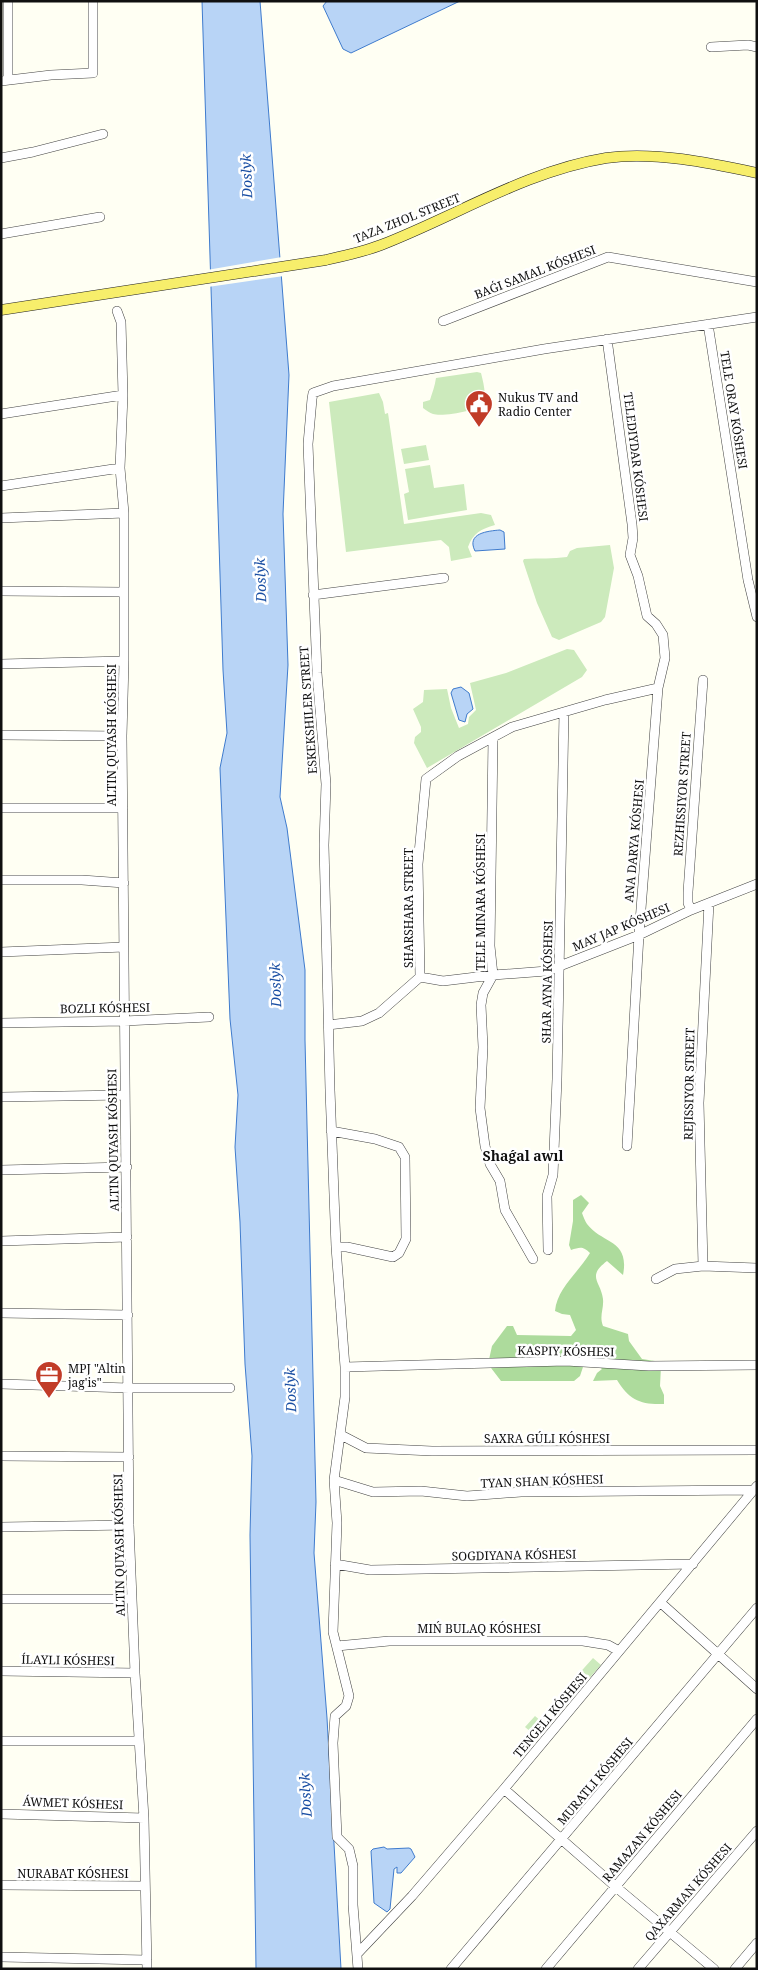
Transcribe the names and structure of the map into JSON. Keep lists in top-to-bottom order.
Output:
{
  "streets": {
    "main road": ["TAZA ZHOL STREET"],
    "street": [
      "TELE ORAY KÓSHESI",
      "TELEDIYDAR KÓSHESI",
      "ESKEKSHILER STREET",
      "REZHISSIYOR STREET",
      "ANA DARYA KÓSHESI",
      "TELE MINARA KÓSHESI",
      "SHARSHARA STREET",
      "MAY JAP KÓSHESI",
      "SHAR AYNA KÓSHESI",
      "REJISSIYOR STREET",
      "KASPIY KÓSHESI",
      "SAXRA GÚLI KÓSHESI",
      "TYAN SHAN KÓSHESI",
      "SOGDIYANA KÓSHESI",
      "TENGELI KÓSHESI",
      "ÁWMET KÓSHESI",
      "RAMAZAN KÓSHESI",
      "NURABAT KÓSHESI",
      "QAXARMAN KÓSHESI"
    ]
  },
  "crossings": [
    ["TELEDIYDAR KÓSHESI", "ESKEKSHILER STREET"],
    ["TELEDIYDAR KÓSHESI", "ANA DARYA KÓSHESI"],
    ["ESKEKSHILER STREET", "KASPIY KÓSHESI"],
    ["ESKEKSHILER STREET", "SAXRA GÚLI KÓSHESI"],
    ["ESKEKSHILER STREET", "TYAN SHAN KÓSHESI"],
    ["ESKEKSHILER STREET", "SOGDIYANA KÓSHESI"],
    ["ESKEKSHILER STREET", "TENGELI KÓSHESI"],
    ["REZHISSIYOR STREET", "MAY JAP KÓSHESI"],
    ["ANA DARYA KÓSHESI", "MAY JAP KÓSHESI"],
    ["TELE MINARA KÓSHESI", "SHARSHARA STREET"],
    ["TELE MINARA KÓSHESI", "MAY JAP KÓSHESI"],
    ["SHARSHARA STREET", "MAY JAP KÓSHESI"],
    ["MAY JAP KÓSHESI", "SHAR AYNA KÓSHESI"],
    ["MAY JAP KÓSHESI", "REJISSIYOR STREET"],
    ["TYAN SHAN KÓSHESI", "TENGELI KÓSHESI"],
    ["SOGDIYANA KÓSHESI", "TENGELI KÓSHESI"]
  ],
  "districts": ["Shaǵal awıl"],
  "water": ["Doslyk"],
  "places": {
    "public building": ["Nukus TV and Radio Center"],
    "office": ["MPJ \"Altin jag'is\""]
  }
}
